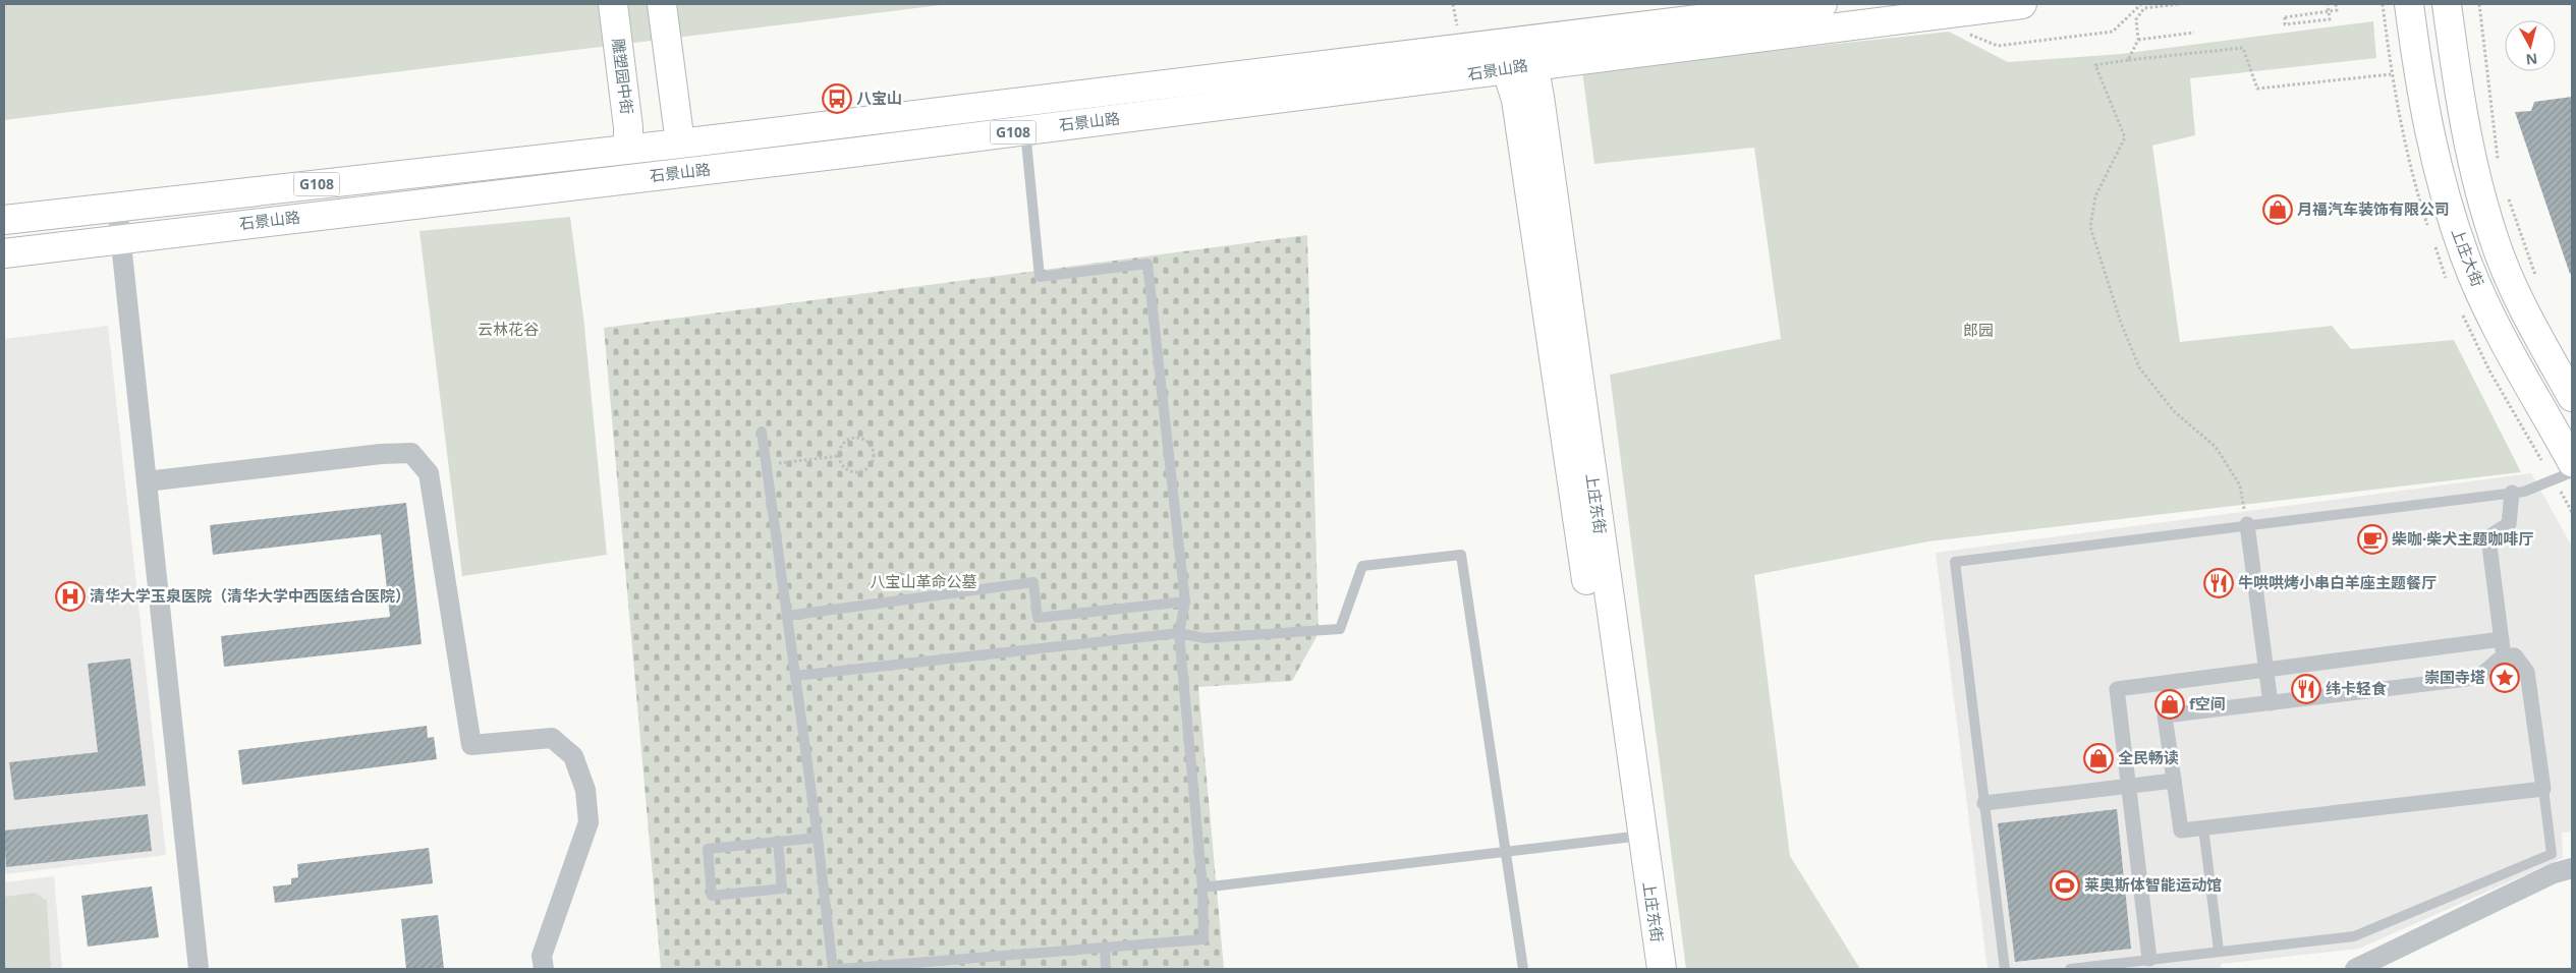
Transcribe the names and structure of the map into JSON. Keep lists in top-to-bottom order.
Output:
{
  "streets": {
    "main road": [
      "石景山路",
      "雕塑园中街",
      "G108",
      "上庄大街",
      "上庄东街"
    ]
  },
  "crossings": [
    ["石景山路", "雕塑园中街"],
    ["石景山路", "上庄东街"]
  ],
  "parks": ["云林花谷", "郎园", "八宝山革命公墓"],
  "places": {
    "bus stop": ["八宝山"],
    "shop": ["月福汽车装饰有限公司", "f空间", "全民畅读"],
    "cafe": ["柴咖·柴犬主题咖啡厅"],
    "restaurant": ["牛哄哄烤小串白羊座主题餐厅", "纬卡轻食"],
    "hospital": ["清华大学玉泉医院（清华大学中西医结合医院）"],
    "place": ["崇国寺塔"],
    "sports": ["莱奥斯体智能运动馆"]
  },
  "north": "bottom"
}
